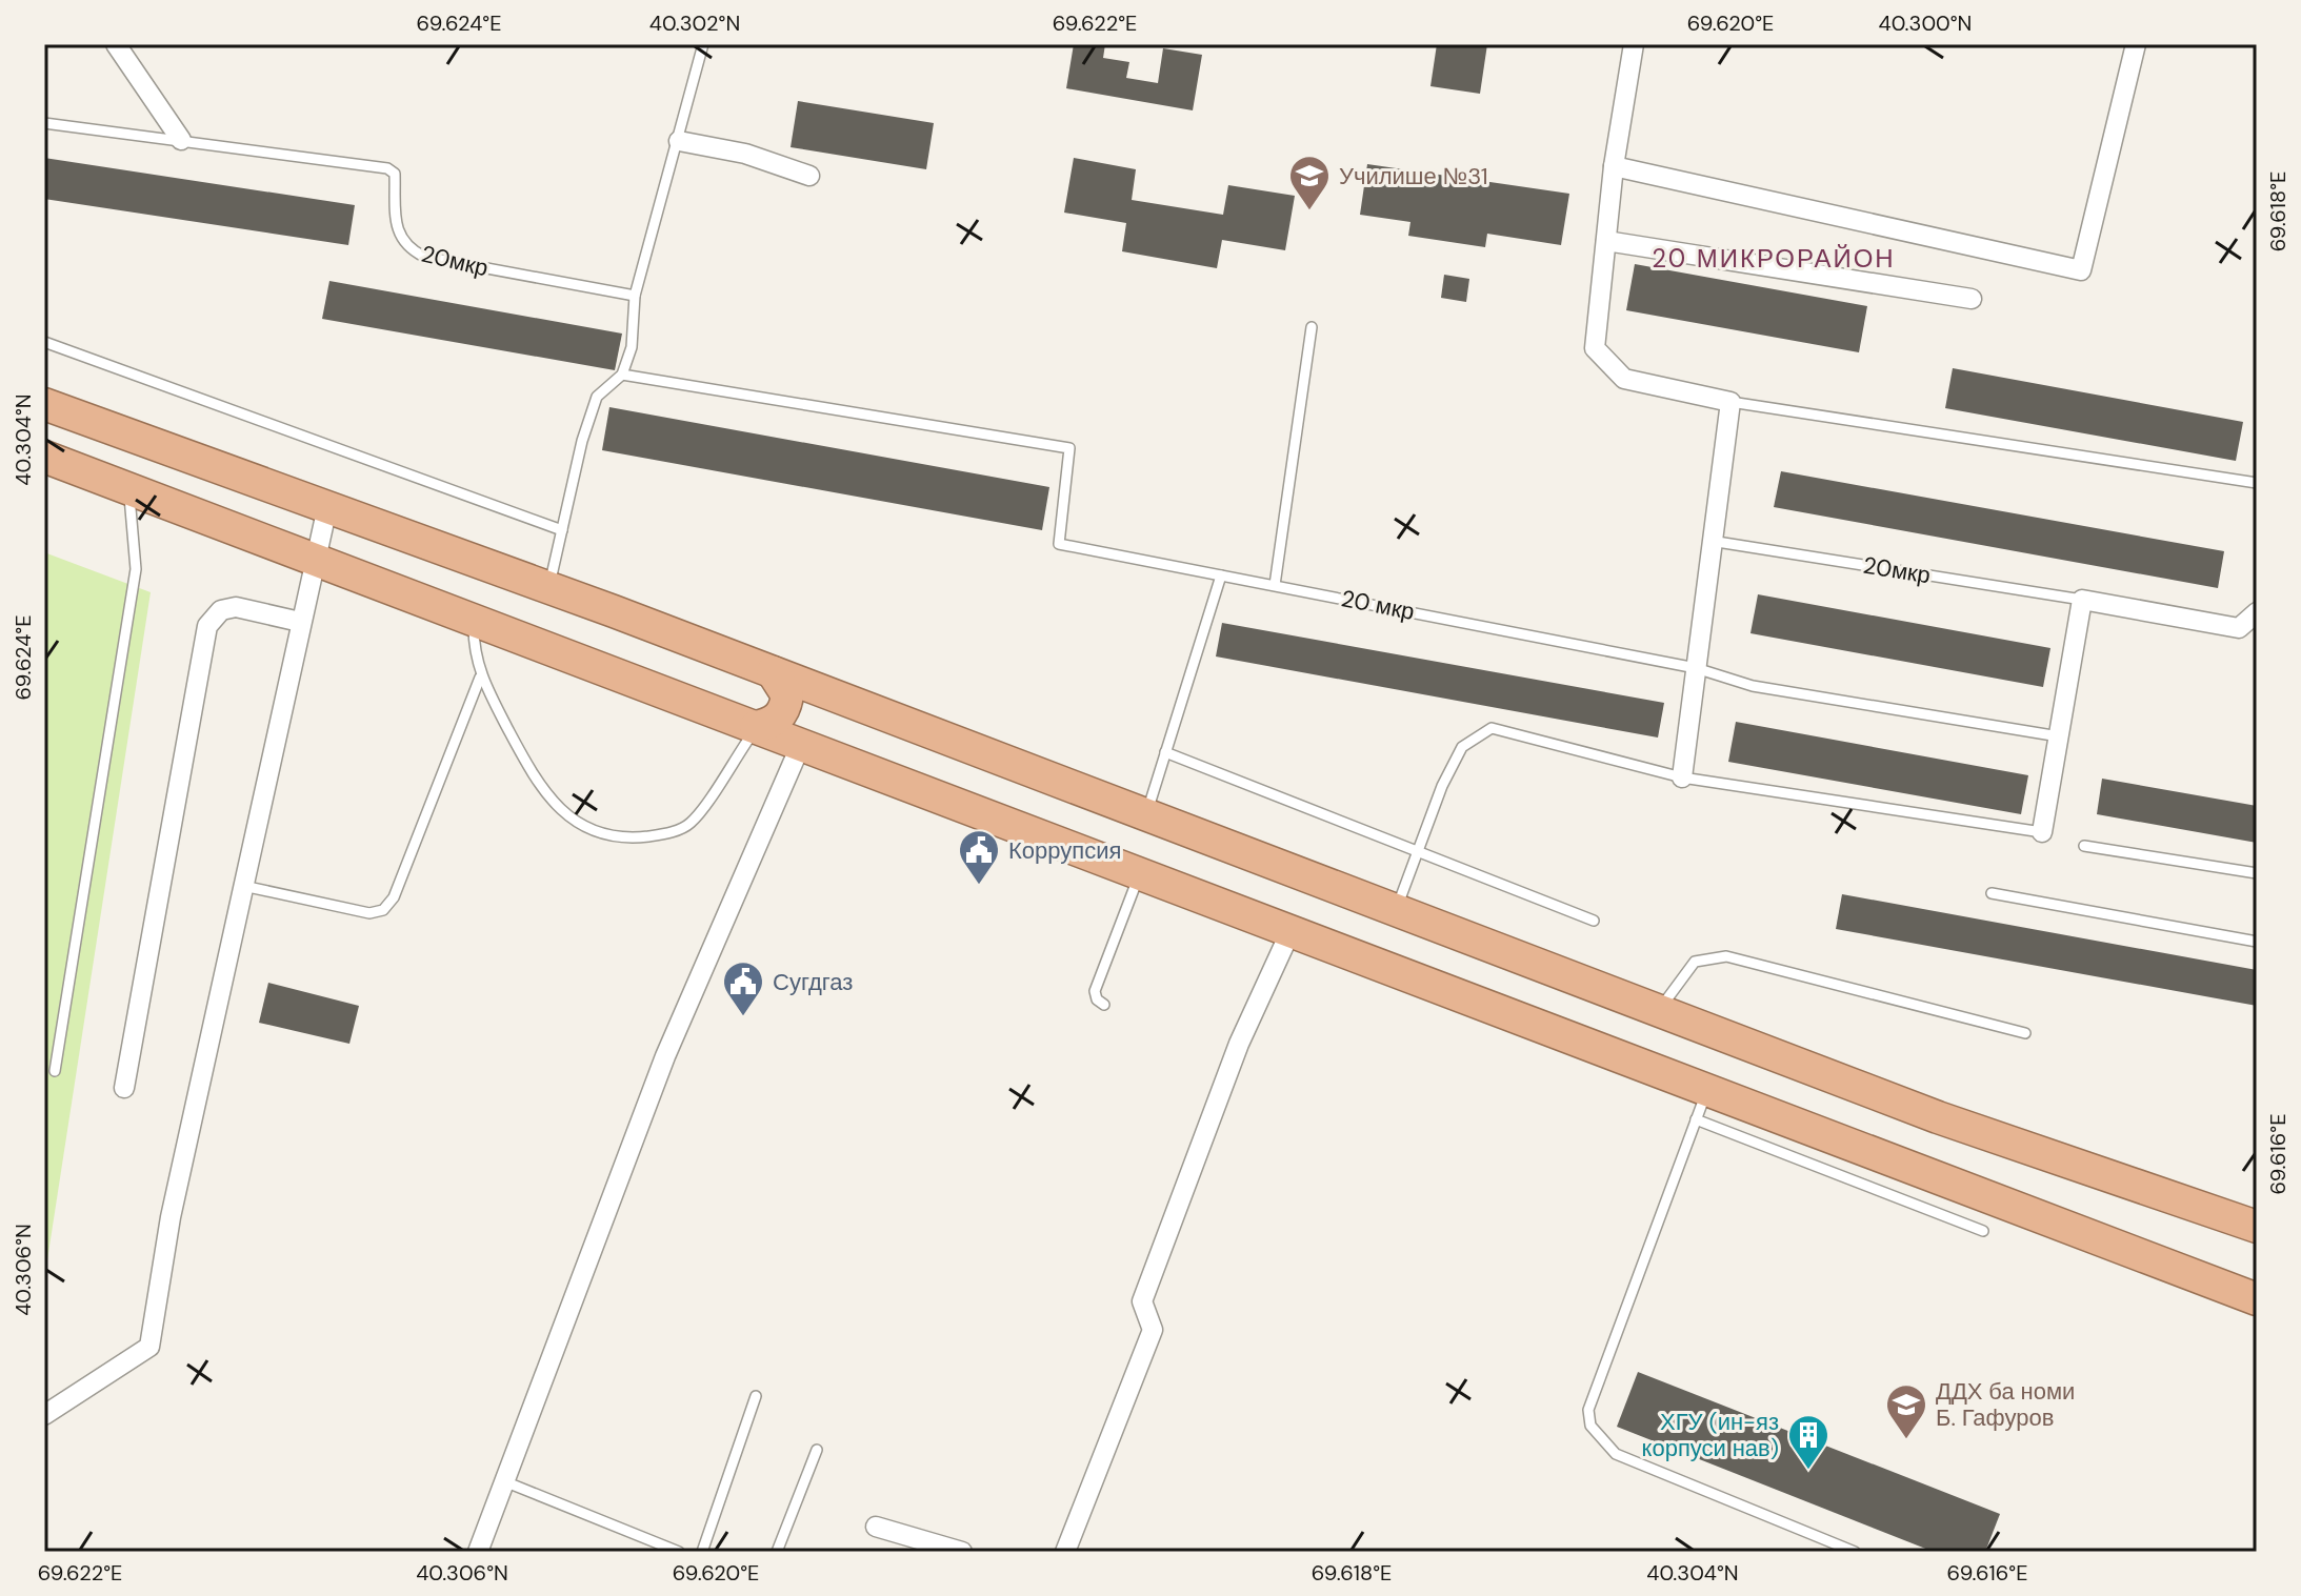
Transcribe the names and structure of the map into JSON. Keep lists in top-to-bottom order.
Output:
{
  "streets": {
    "street": ["20мкр"],
    "lane": ["20 мкр"]
  },
  "districts": ["20 МИКРОРАЙОН"],
  "places": {
    "school or university": ["Училише №31", "ДДХ ба номи Б. Гафуров"],
    "public building": ["Коррупсия", "Сугдгаз"],
    "building": ["ХГУ (ин-яз корпуси нав)"]
  },
  "coordinates": [
    "69.624°E",
    "40.302°N",
    "69.622°E",
    "69.620°E",
    "40.300°N",
    "69.618°E",
    "40.304°N",
    "69.616°E",
    "40.306°N"
  ]
}
